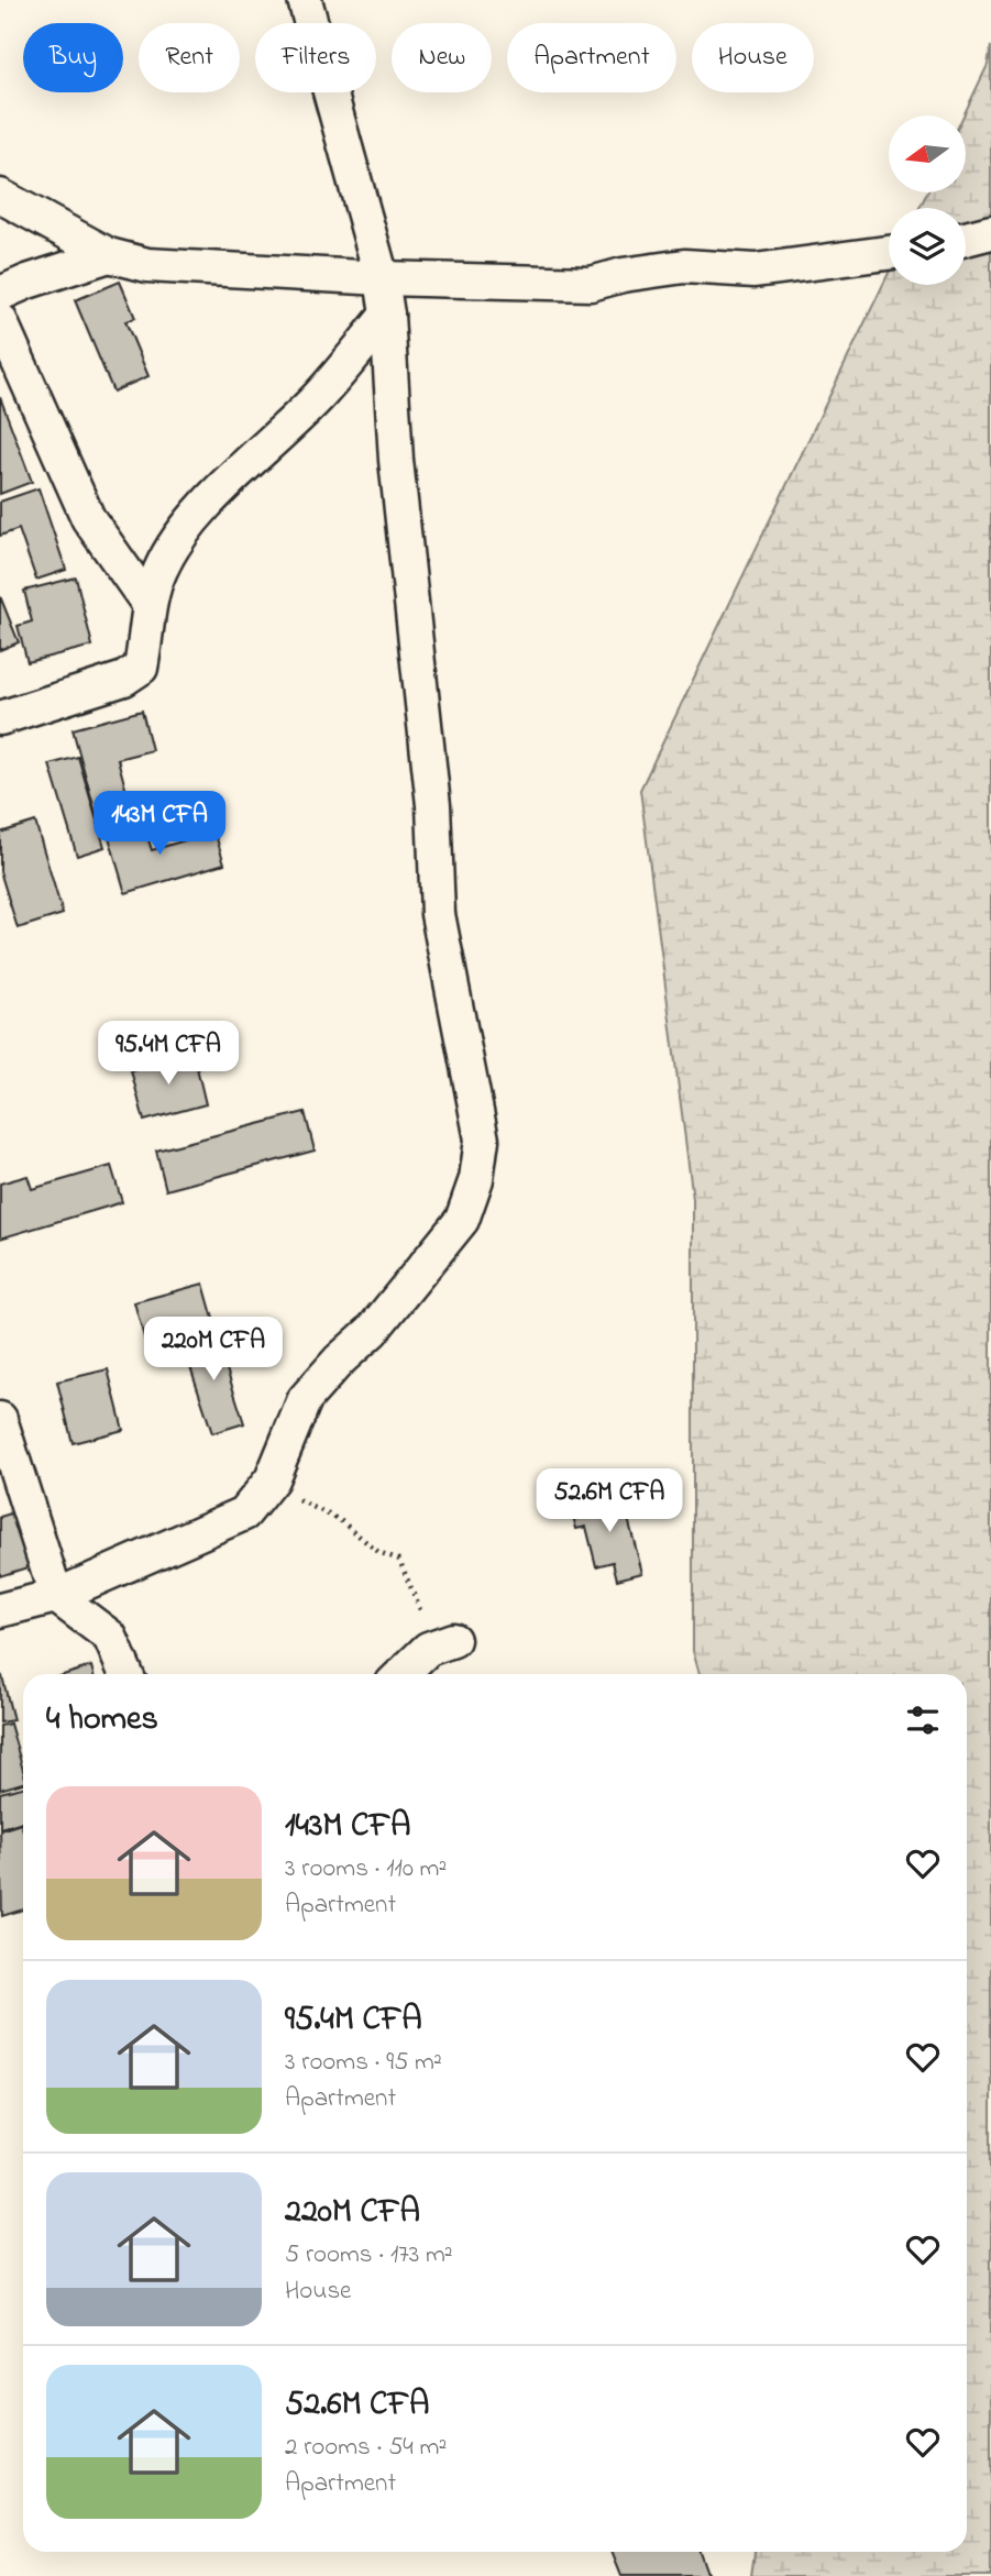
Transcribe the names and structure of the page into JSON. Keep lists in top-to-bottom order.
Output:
{
  "north": "left",
  "page": {
    "chip": [
      "Buy",
      "Rent",
      "Filters",
      "New",
      "Apartment",
      "House"
    ],
    "price": [
      "143M CFA",
      "95.4M CFA",
      "220M CFA",
      "52.6M CFA"
    ],
    "heading": "4 homes",
    "list": [
      {
        "name": "143M CFA",
        "note": "3 rooms · 110 m² · Apartment"
      },
      {
        "name": "95.4M CFA",
        "note": "3 rooms · 95 m² · Apartment"
      },
      {
        "name": "220M CFA",
        "note": "5 rooms · 173 m² · House"
      },
      {
        "name": "52.6M CFA",
        "note": "2 rooms · 54 m² · Apartment"
      }
    ]
  }
}
